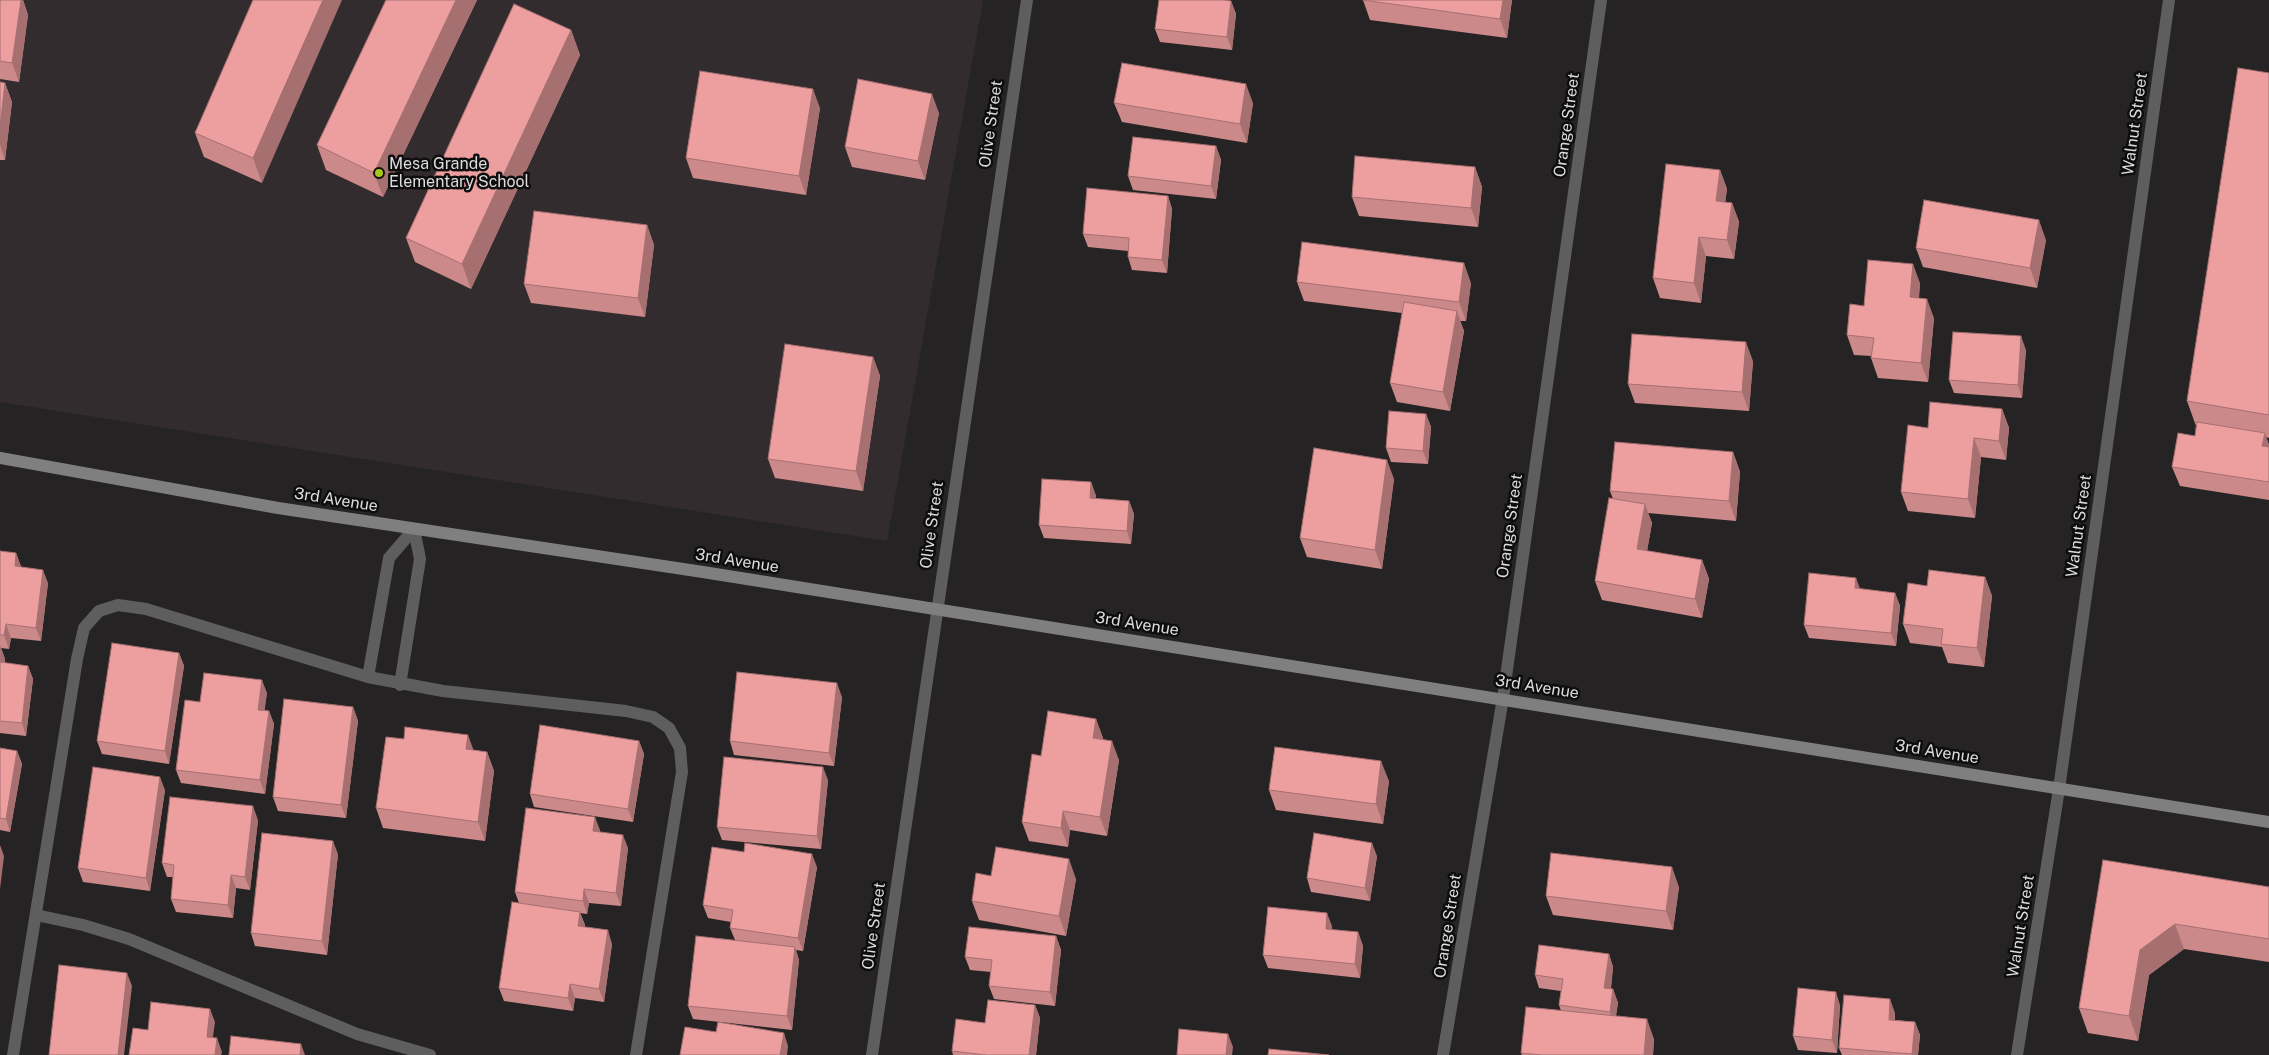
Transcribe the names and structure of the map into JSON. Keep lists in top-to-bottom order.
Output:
{
  "streets": {
    "street": [
      "Olive Street",
      "Walnut Street",
      "Orange Street",
      "3rd Avenue"
    ]
  },
  "crossings": [
    ["Olive Street", "3rd Avenue"],
    ["Walnut Street", "3rd Avenue"],
    ["Orange Street", "3rd Avenue"]
  ],
  "places": ["Mesa Grande Elementary School"]
}
